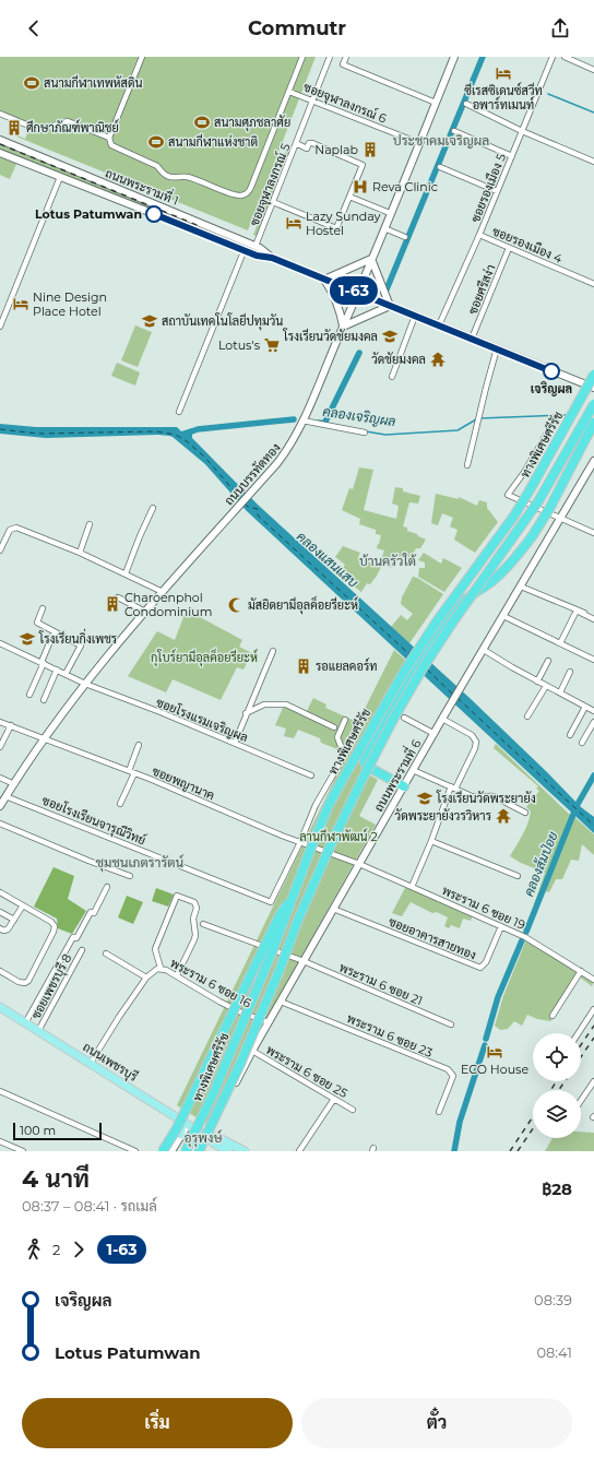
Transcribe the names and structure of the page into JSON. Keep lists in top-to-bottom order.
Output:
{
  "streets": {
    "highway": ["ทางพิเศษศรีรัช"],
    "main road": [
      "ถนนพระรามที่ 1",
      "ถนนบรรทัดทอง",
      "ถนนพระรามที่ 6",
      "ถนนเพชรบุรี"
    ],
    "street": [
      "ซอยจุฬาลงกรณ์ 6",
      "ซอยจุฬาลงกรณ์ 5",
      "ซอยรองเมือง 5",
      "ซอยรองเมือง 4",
      "ซอยศรีสง่า",
      "ซอยโรงแรมเจริญผล",
      "ซอยพญานาค",
      "ซอยโรงเรียนจารุณีวิทย์",
      "พระราม 6 ซอย 19",
      "ซอยอาคารสายทอง",
      "พระราม 6 ซอย 16",
      "พระราม 6 ซอย 21",
      "ซอยเพชรบุรี 8",
      "พระราม 6 ซอย 23",
      "พระราม 6 ซอย 25"
    ]
  },
  "crossings": [
    ["ซอยจุฬาลงกรณ์ 6", "ซอยจุฬาลงกรณ์ 5"],
    ["ซอยจุฬาลงกรณ์ 6", "ถนนบรรทัดทอง"],
    ["ซอยจุฬาลงกรณ์ 5", "ถนนพระรามที่ 1"],
    ["ถนนพระรามที่ 1", "ซอยรองเมือง 5"],
    ["ถนนพระรามที่ 1", "ซอยศรีสง่า"],
    ["ถนนพระรามที่ 1", "ถนนบรรทัดทอง"],
    ["ซอยรองเมือง 5", "ซอยรองเมือง 4"],
    ["ซอยรองเมือง 4", "ซอยศรีสง่า"],
    ["ทางพิเศษศรีรัช", "ถนนพระรามที่ 6"],
    ["ถนนบรรทัดทอง", "ซอยโรงแรมเจริญผล"],
    ["ถนนบรรทัดทอง", "ซอยพญานาค"],
    ["ถนนบรรทัดทอง", "ซอยโรงเรียนจารุณีวิทย์"],
    ["ถนนพระรามที่ 6", "ซอยพญานาค"],
    ["ถนนพระรามที่ 6", "พระราม 6 ซอย 19"],
    ["ถนนพระรามที่ 6", "ซอยอาคารสายทอง"],
    ["ถนนพระรามที่ 6", "พระราม 6 ซอย 16"],
    ["ถนนพระรามที่ 6", "พระราม 6 ซอย 21"],
    ["ถนนพระรามที่ 6", "พระราม 6 ซอย 23"],
    ["ถนนพระรามที่ 6", "ถนนเพชรบุรี"],
    ["ถนนพระรามที่ 6", "พระราม 6 ซอย 25"],
    ["ซอยพญานาค", "ซอยโรงเรียนจารุณีวิทย์"],
    ["ซอยพญานาค", "พระราม 6 ซอย 19"],
    ["พระราม 6 ซอย 19", "ซอยอาคารสายทอง"],
    ["ซอยเพชรบุรี 8", "ถนนเพชรบุรี"]
  ],
  "districts": [
    "ประชาคมเจริญผล",
    "บ้านครัวใต้",
    "ชุมชนเภตรารัตน์",
    "อุรุพงษ์"
  ],
  "water": ["คลองเจริญผล", "คลองแสนแสบ", "คลองส้มป่อย"],
  "parks": ["กุโบร์ยามีอุลค็อยรียะห์", "ลานกีฬาพัฒน์ 2"],
  "places": {
    "hotel": [
      "ซีเรสซิเดนซ์สวีท อพาร์ทเมนท์",
      "Lazy Sunday Hostel",
      "Nine Design Place Hotel",
      "ECO House"
    ],
    "sports": ["สนามกีฬาเทพหัสดิน", "สนามศุภชลาศัย", "สนามกีฬาแห่งชาติ"],
    "building": [
      "ศึกษาภัณฑ์พาณิชย์",
      "Naplab",
      "Charoenphol Condominium",
      "รอแยลคอร์ท"
    ],
    "hospital": ["Reva Clinic"],
    "other": ["Lotus Patumwan", "เจริญผล"],
    "school or university": [
      "สถาบันเทคโนโลยีปทุมวัน",
      "โรงเรียนวัดชัยมงคล",
      "โรงเรียนกิ่งเพชร",
      "โรงเรียนวัดพระยายัง"
    ],
    "supermarket": ["Lotus's"],
    "temple": ["วัดชัยมงคล", "วัดพระยายังวรวิหาร"],
    "mosque": ["มัสยิดยามีอุลค็อยรียะห์"]
  },
  "lines": ["bus line 1-63"],
  "scale_bar": "100 m",
  "page": {
    "header": "Commutr",
    "on_map": "1-63",
    "scale": "100 m",
    "heading": ["4 นาที", "08:37 – 08:41 · รถเมล์", "฿28"],
    "legs": ["2", "1-63"],
    "list": [
      {
        "name": "เจริญผล",
        "value": "08:39"
      },
      {
        "name": "Lotus Patumwan",
        "value": "08:41"
      }
    ],
    "buttons": ["เริ่ม", "ตั๋ว"]
  }
}
